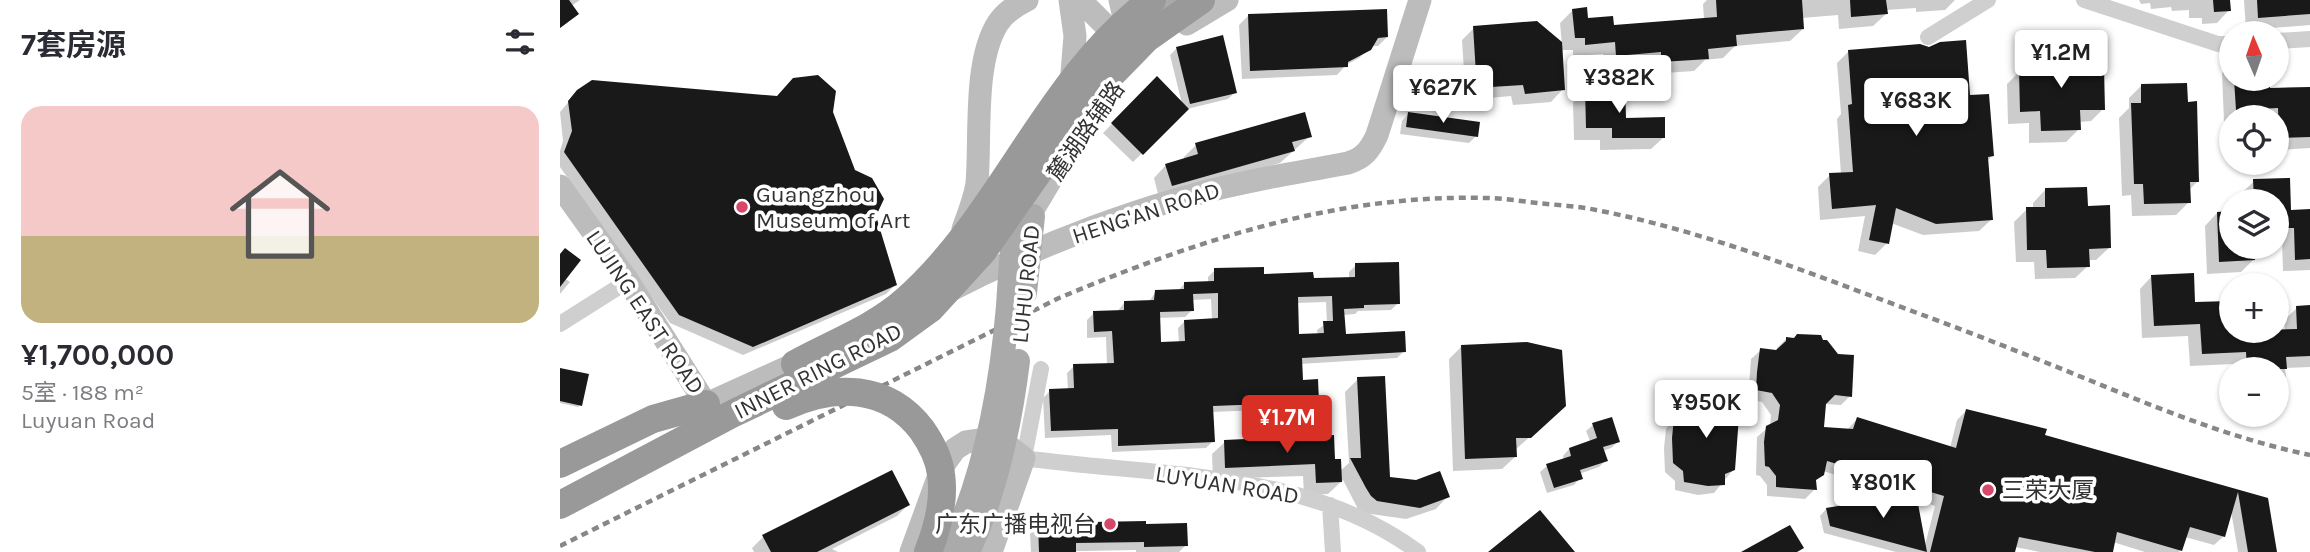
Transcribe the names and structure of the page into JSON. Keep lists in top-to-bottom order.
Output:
{
  "streets": {
    "highway": ["INNER RING ROAD"],
    "main road": ["LUHU ROAD"],
    "street": ["HENG'AN ROAD", "LUJING EAST ROAD", "LUYUAN ROAD"]
  },
  "crossings": [
    ["HENG'AN ROAD", "LUJING EAST ROAD"]
  ],
  "places": ["Guangzhou Museum of Art", "三荣大厦", "广东广播电视台"],
  "north": "top",
  "page": {
    "heading": "7套房源",
    "map_buttons": ["+", "−"],
    "price": [
      "¥1.2M",
      "¥382K",
      "¥627K",
      "¥683K",
      "¥950K",
      "¥1.7M",
      "¥801K"
    ],
    "list": [
      {
        "name": "¥1,700,000",
        "note": "5室 · 188 m² · Luyuan Road"
      }
    ]
  }
}
